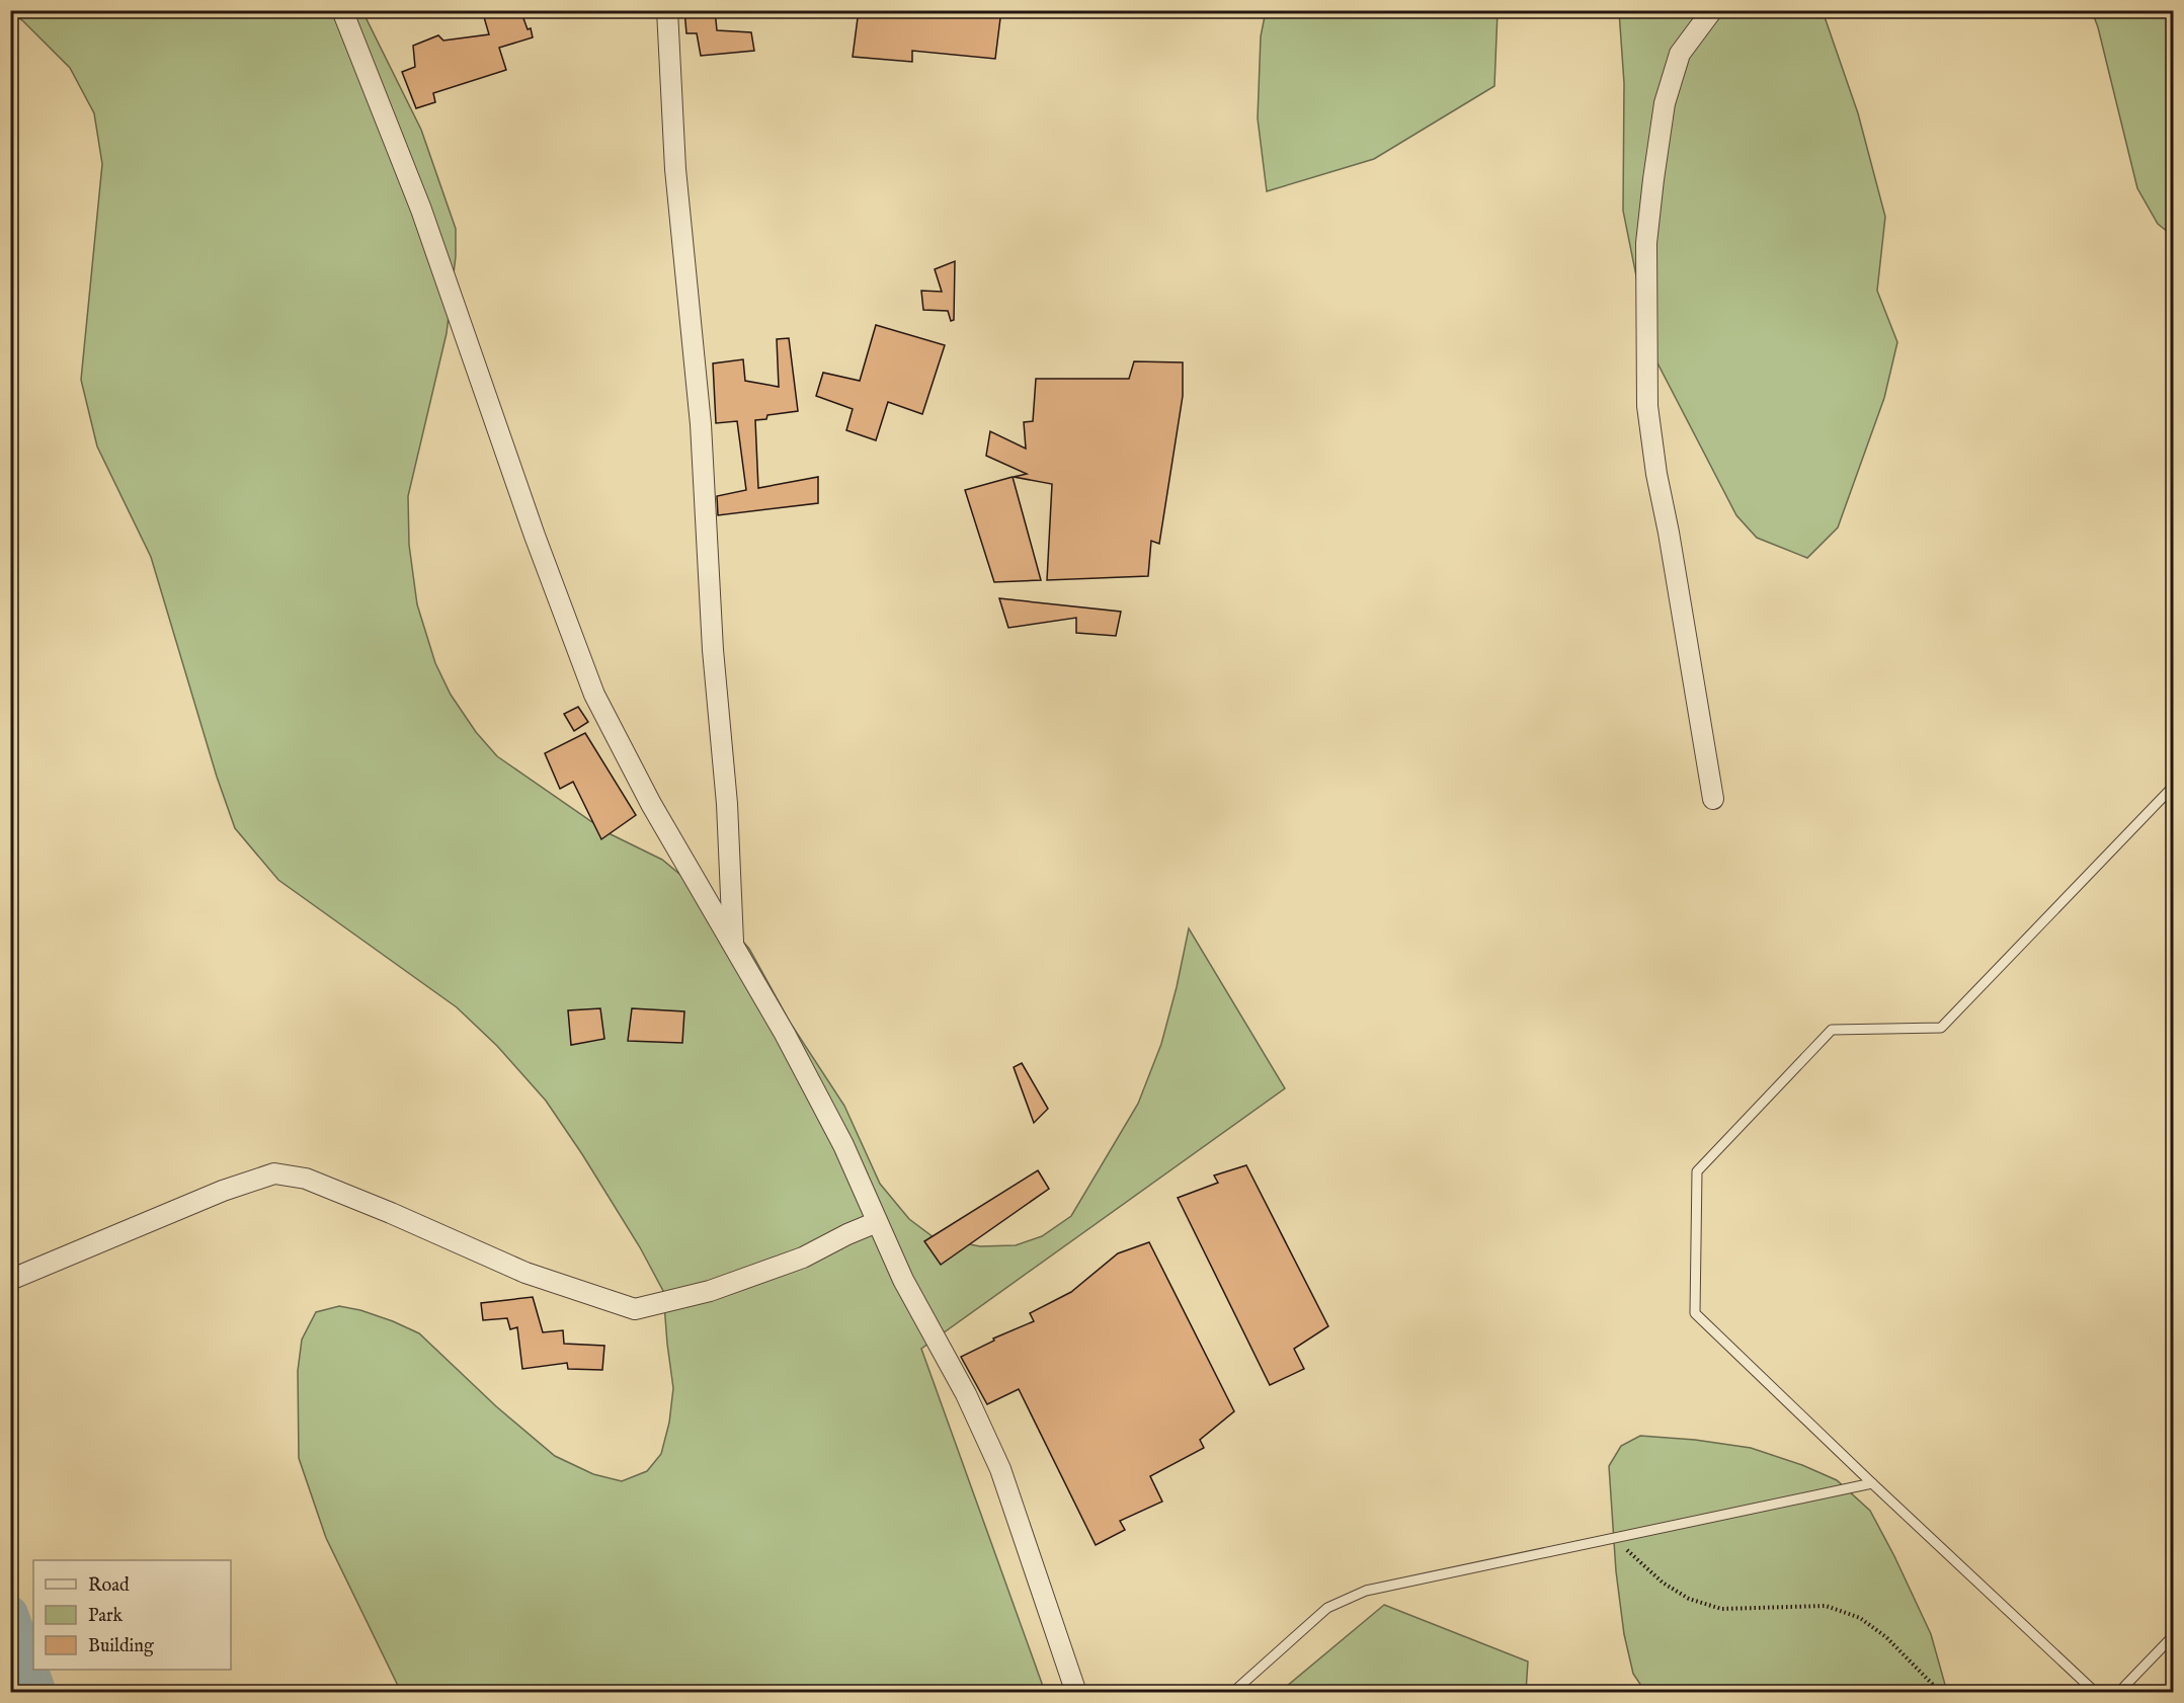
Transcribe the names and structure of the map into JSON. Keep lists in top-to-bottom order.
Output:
{
  "legend": ["Road", "Park", "Building"]
}
